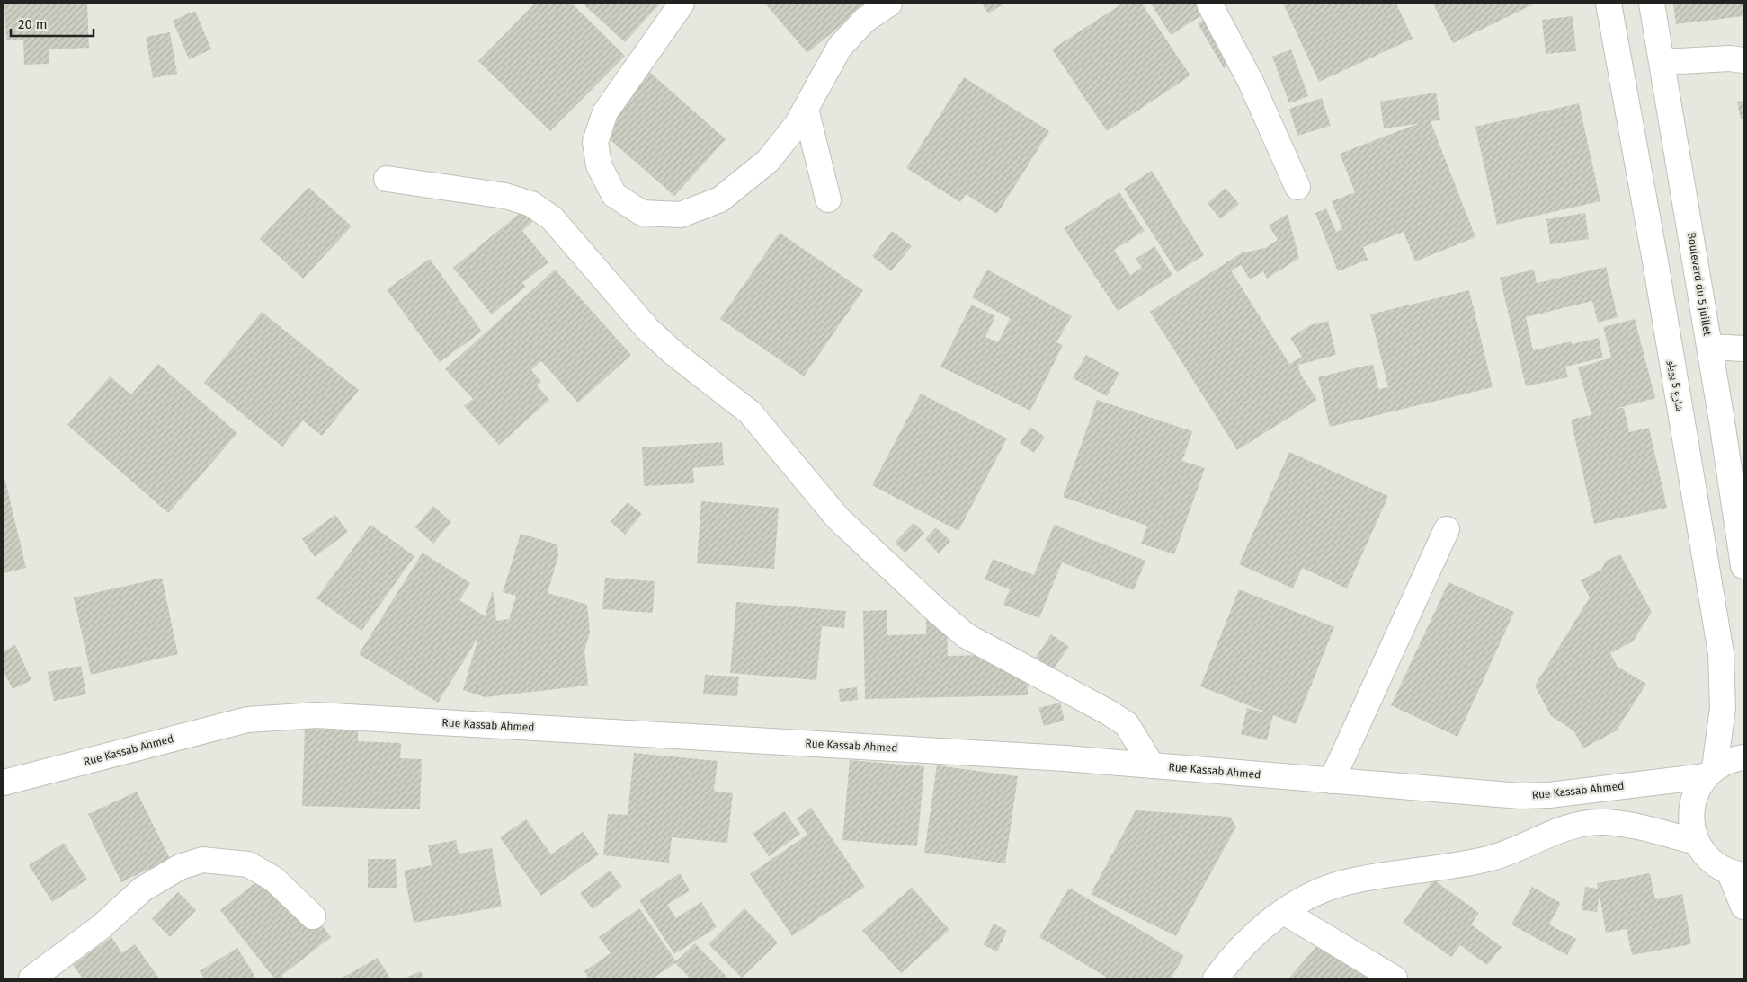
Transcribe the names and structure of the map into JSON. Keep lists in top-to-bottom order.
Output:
{
  "streets": {
    "street": ["Boulevard du 5 juillet", "شارع 5 يويلو", "Rue Kassab Ahmed"]
  },
  "crossings": [
    ["شارع 5 يويلو", "Rue Kassab Ahmed"]
  ],
  "scale_bar": "20 m"
}
